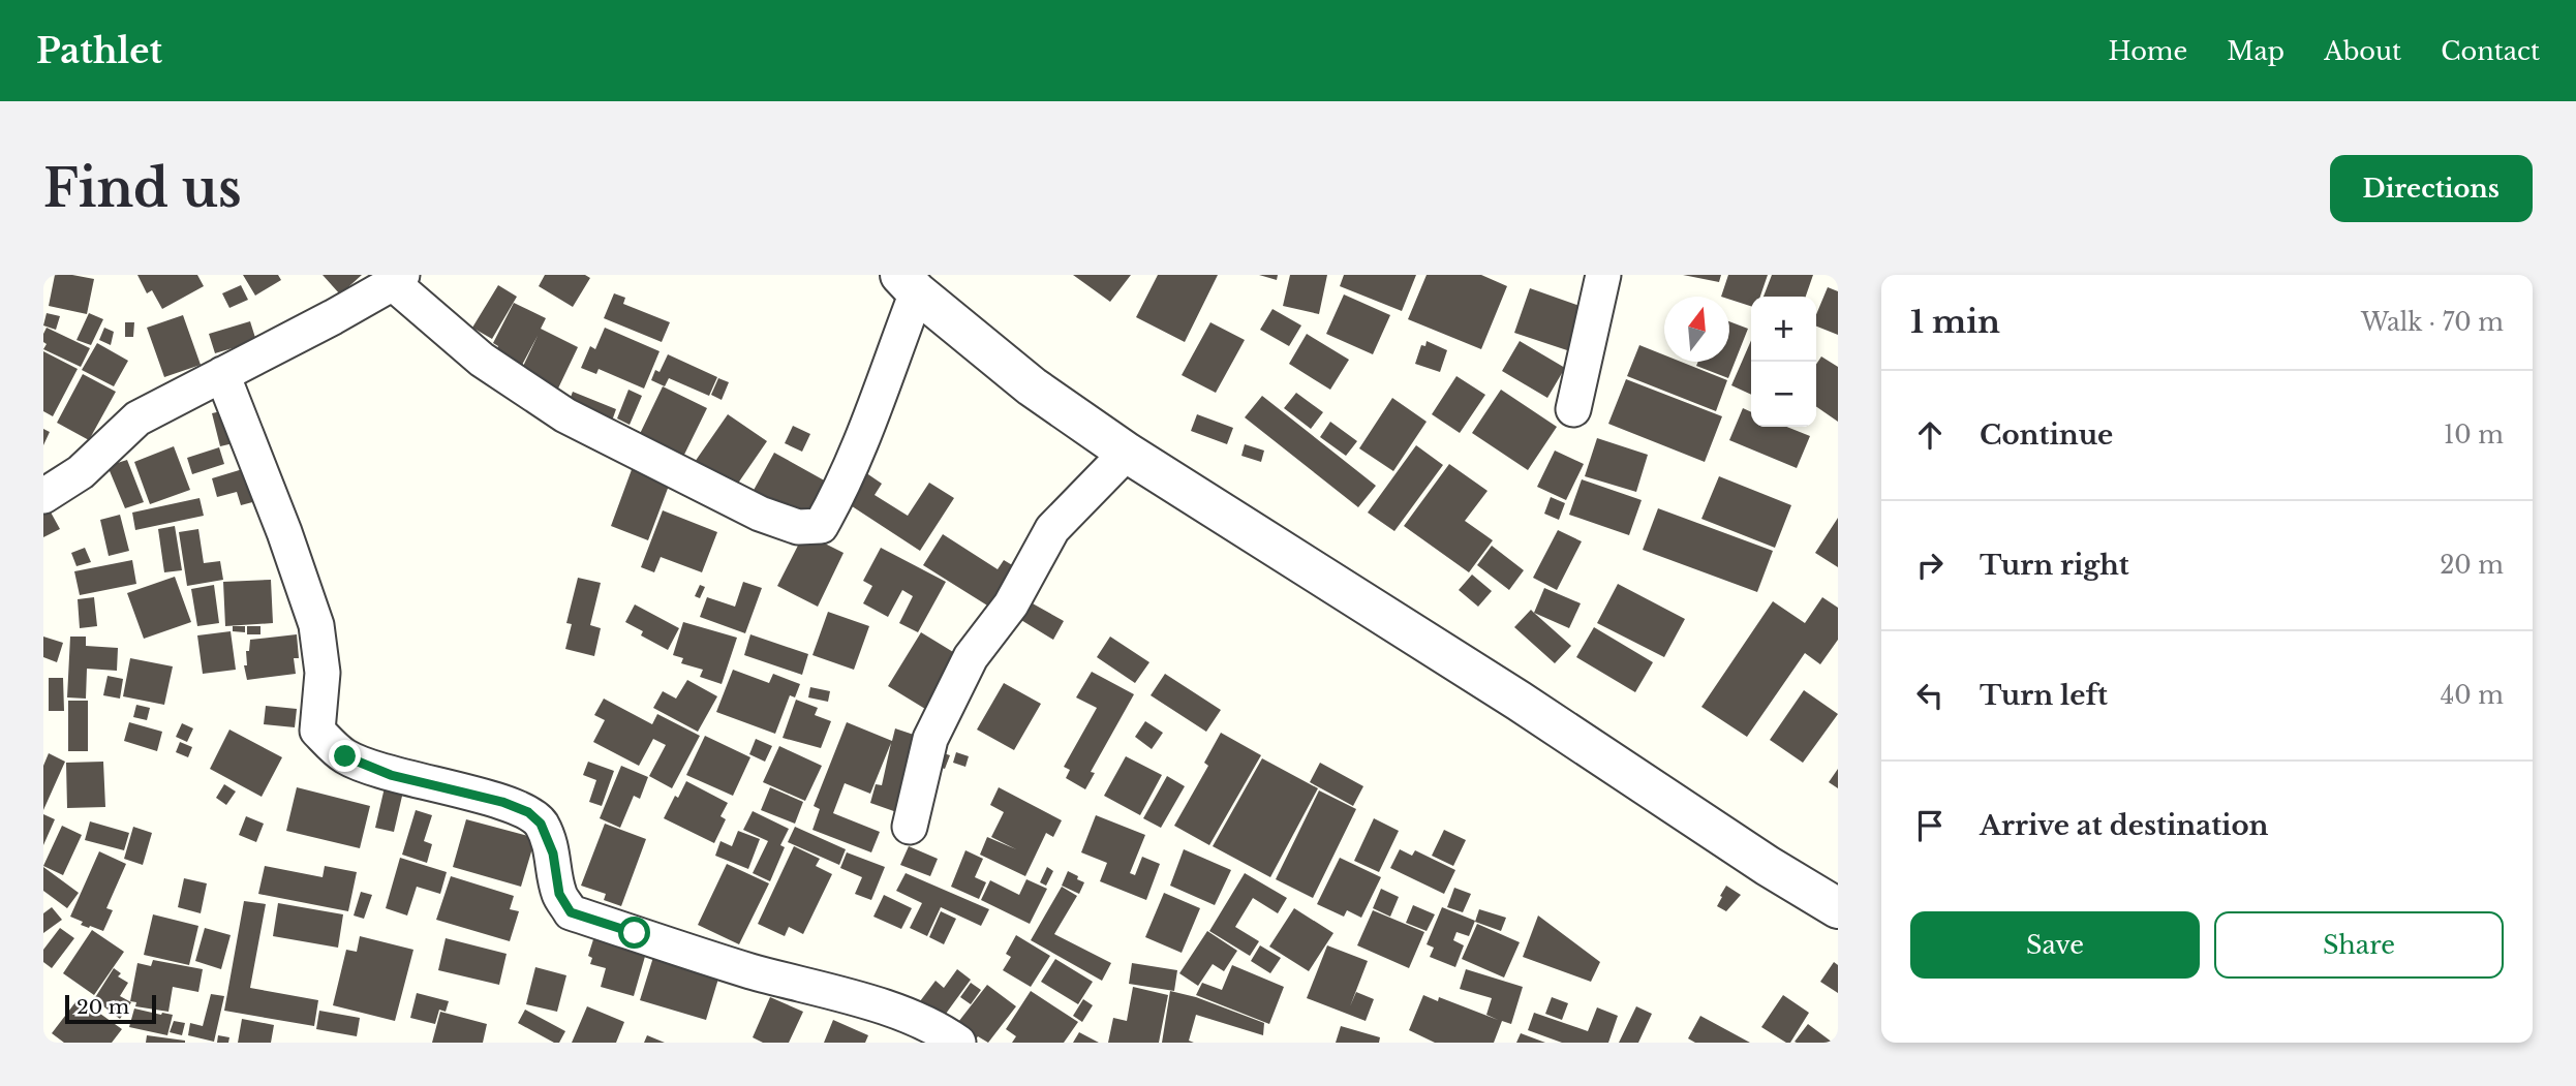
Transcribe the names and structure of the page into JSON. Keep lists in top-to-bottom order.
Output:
{
  "scale_bar": "20 m",
  "north": "top",
  "page": {
    "header": "Pathlet",
    "nav": [
      "Home",
      "Map",
      "About",
      "Contact"
    ],
    "buttons": [
      "Directions",
      ["Save", "Share"]
    ],
    "title": "Find us",
    "heading": ["1 min", "Walk · 70 m"],
    "map_buttons": ["+", "−"],
    "list": [
      ["Continue", "10 m"],
      ["Turn right", "20 m"],
      ["Turn left", "40 m"],
      "Arrive at destination"
    ],
    "scale": "20 m"
  }
}
